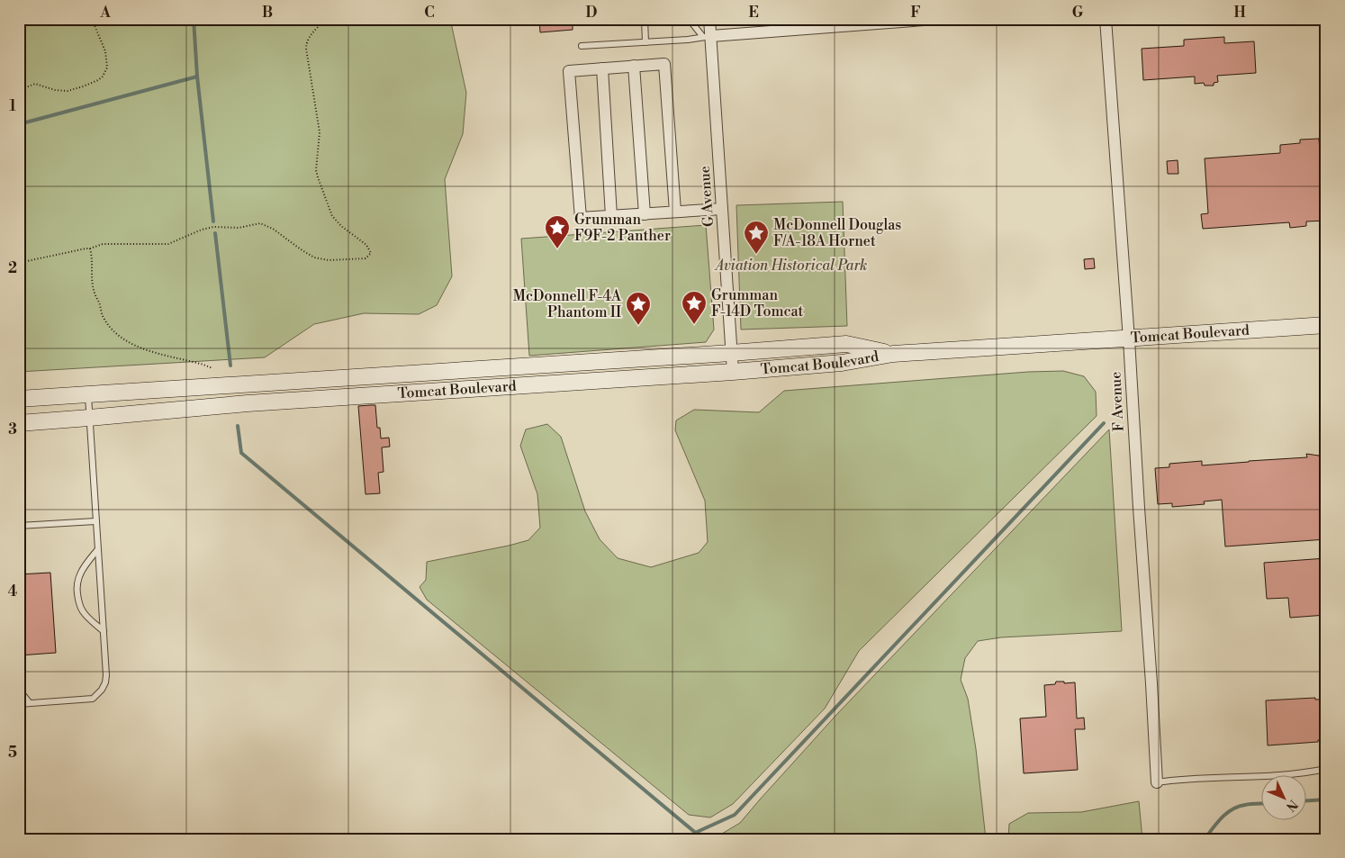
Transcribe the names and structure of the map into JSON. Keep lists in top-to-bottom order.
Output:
{
  "streets": {
    "main road": ["Tomcat Boulevard"],
    "street": ["G Avenue", "F Avenue"]
  },
  "crossings": [
    ["G Avenue", "Tomcat Boulevard"],
    ["Tomcat Boulevard", "F Avenue"]
  ],
  "parks": ["Aviation Historical Park"],
  "places": {
    "place": [
      "Grumman F9F-2 Panther",
      "McDonnell Douglas F/A-18A Hornet",
      "Grumman F-14D Tomcat",
      "McDonnell F-4A Phantom II"
    ]
  },
  "north": "bottom right",
  "grid": {
    "columns": [
      "A",
      "B",
      "C",
      "D",
      "E",
      "F",
      "G",
      "H"
    ],
    "rows": [
      "1",
      "2",
      "3",
      "4",
      "5"
    ]
  }
}
